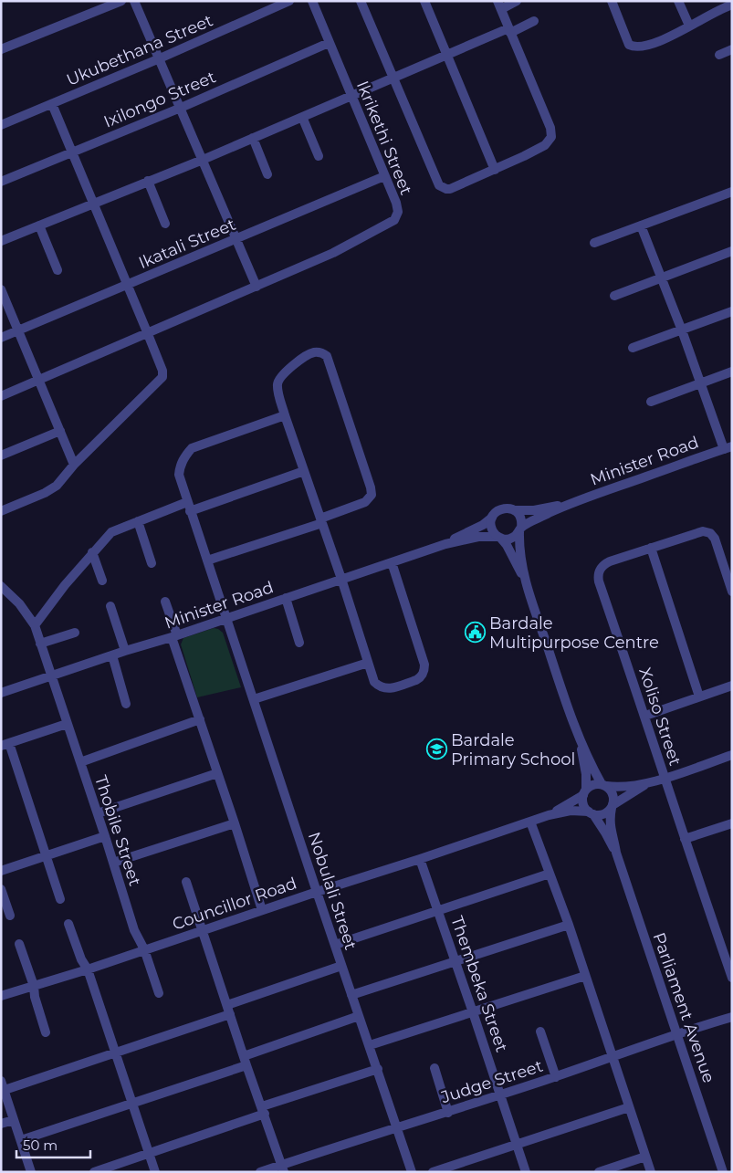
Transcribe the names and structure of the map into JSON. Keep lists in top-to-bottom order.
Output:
{
  "streets": {
    "street": [
      "Ukubethana Street",
      "Ixilongo Street",
      "Ikrikethi Street",
      "Ikatali Street",
      "Minister Road",
      "Xoliso Street",
      "Thobile Street",
      "Nobulali Street",
      "Councillor Road",
      "Thembeka Street",
      "Parliament Avenue",
      "Judge Street"
    ]
  },
  "crossings": [
    ["Ixilongo Street", "Ikrikethi Street"],
    ["Ikrikethi Street", "Ikatali Street"],
    ["Minister Road", "Thobile Street"],
    ["Minister Road", "Nobulali Street"],
    ["Thobile Street", "Councillor Road"],
    ["Nobulali Street", "Councillor Road"],
    ["Nobulali Street", "Judge Street"],
    ["Councillor Road", "Thembeka Street"],
    ["Councillor Road", "Parliament Avenue"],
    ["Thembeka Street", "Judge Street"],
    ["Parliament Avenue", "Judge Street"]
  ],
  "places": {
    "public building": ["Bardale Multipurpose Centre"],
    "school or university": ["Bardale Primary School"]
  },
  "scale_bar": "50 m"
}
